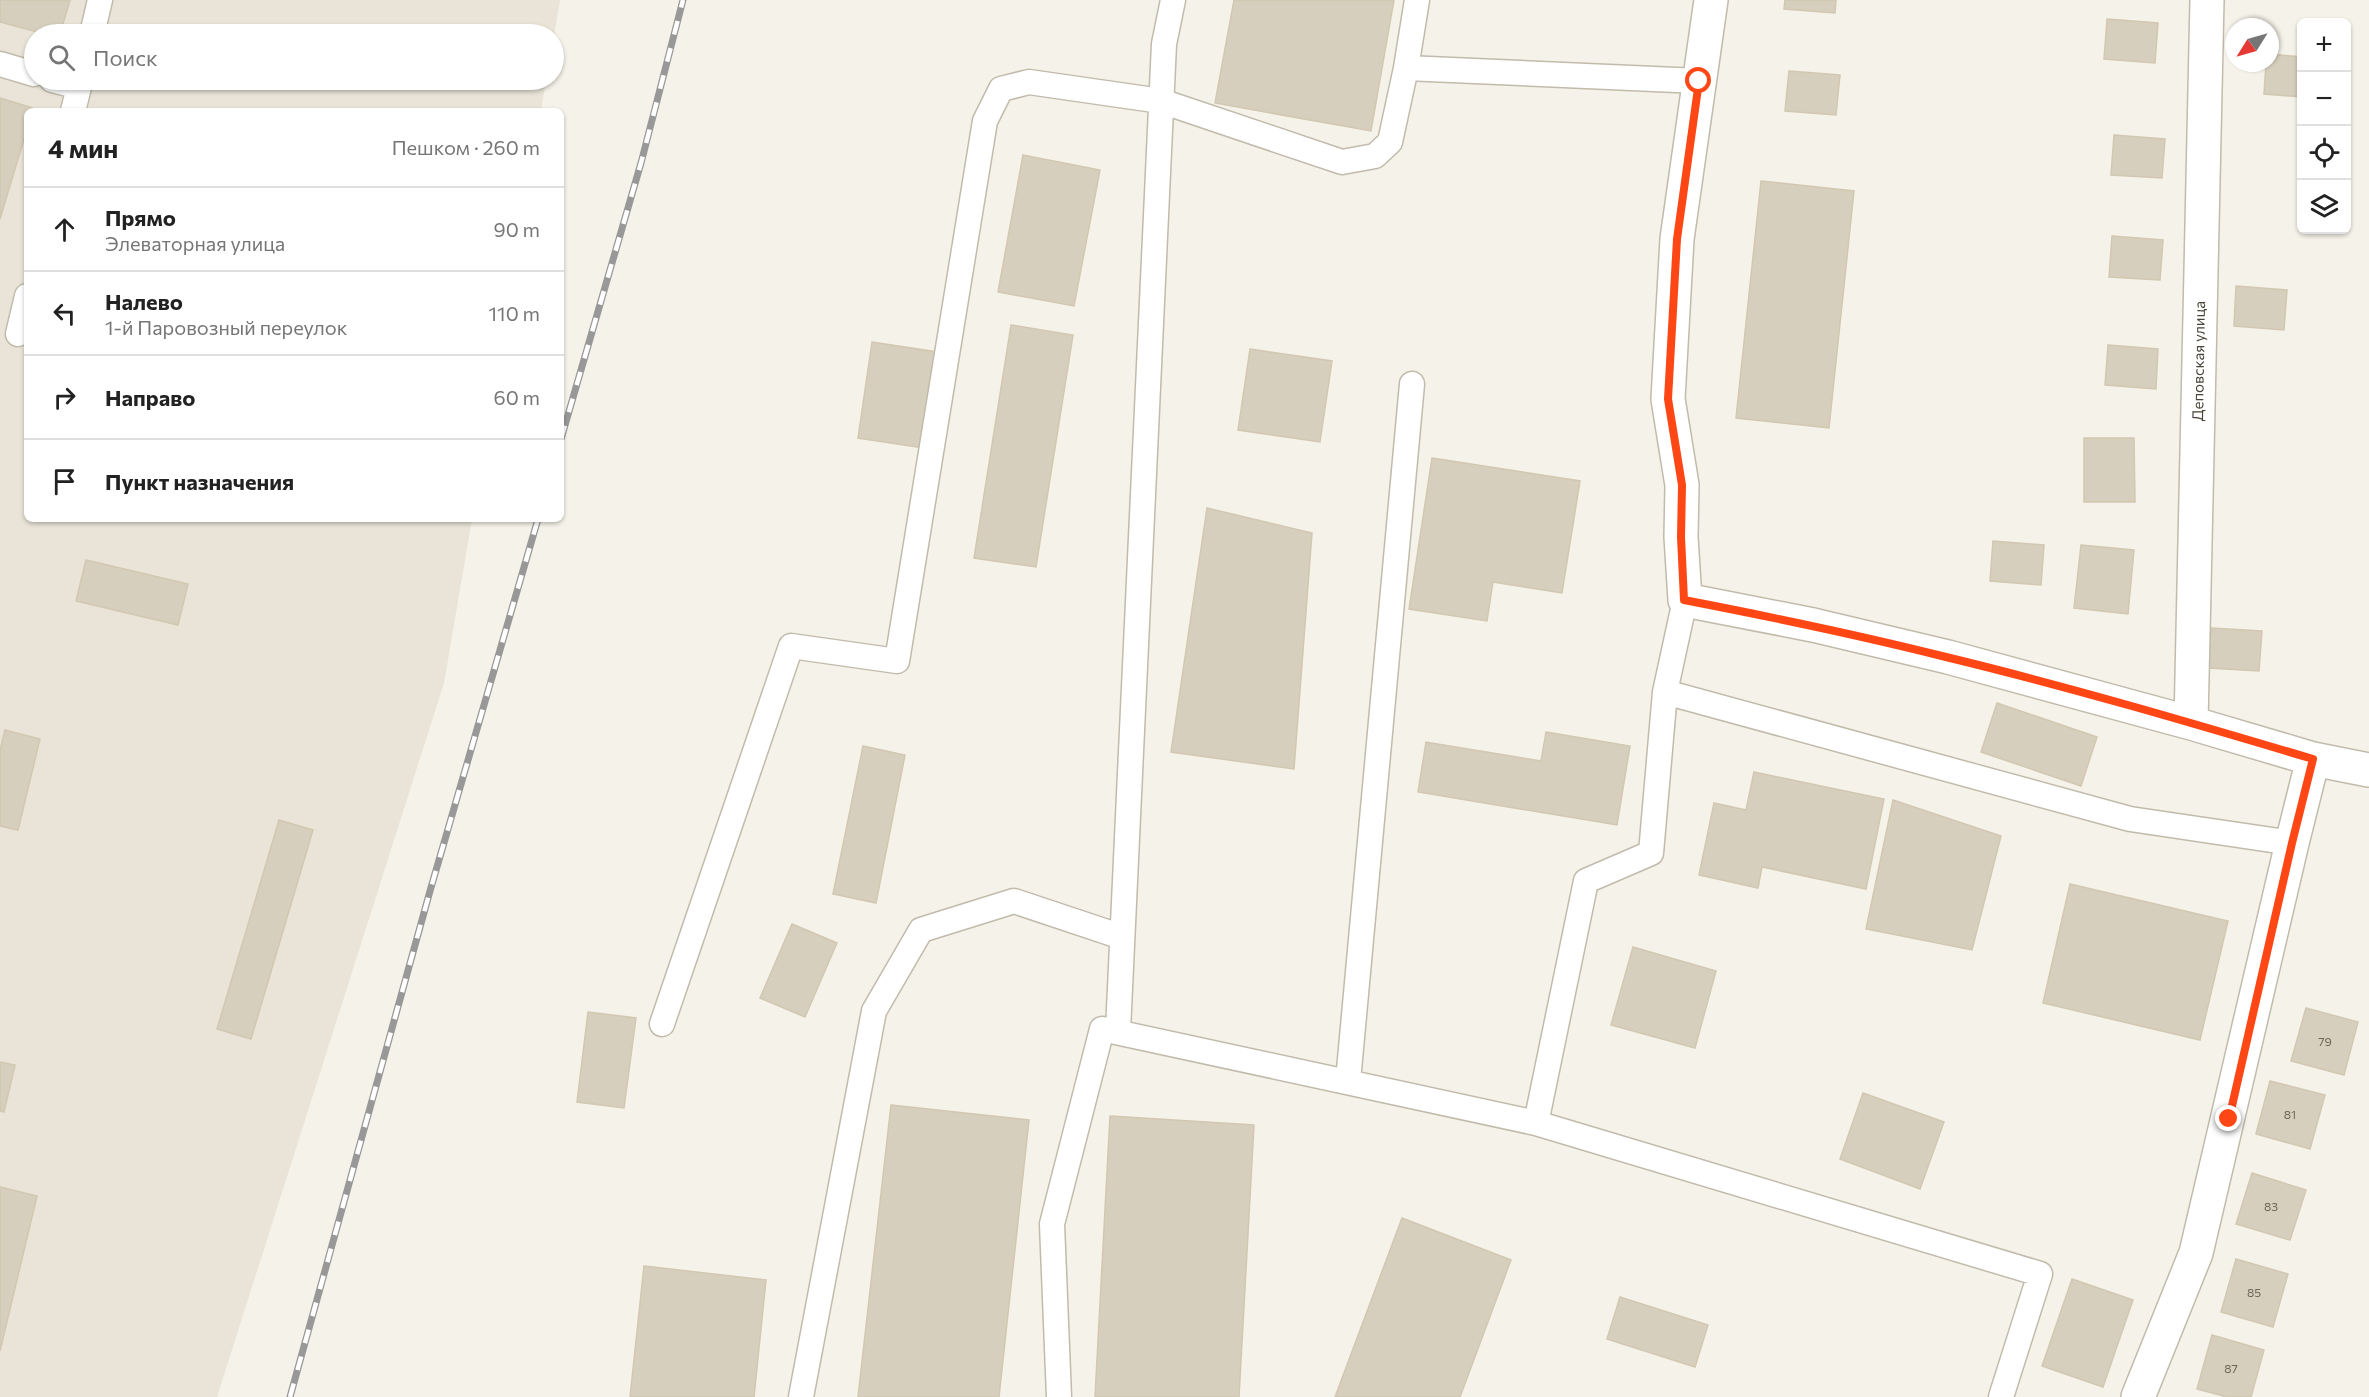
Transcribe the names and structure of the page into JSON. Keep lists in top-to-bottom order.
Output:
{
  "streets": {
    "street": ["Деповская улица"]
  },
  "house_numbers": [
    "79",
    "81",
    "83",
    "85",
    "87"
  ],
  "north": "bottom left",
  "page": {
    "map_buttons": ["+", "−"],
    "search": "Поиск",
    "heading": ["4 мин", "Пешком · 260 m"],
    "list": [
      ["Прямо", "Элеваторная улица", "90 m"],
      ["Налево", "1-й Паровозный переулок", "110 m"],
      ["Направо", "60 m"],
      "Пункт назначения"
    ]
  }
}
